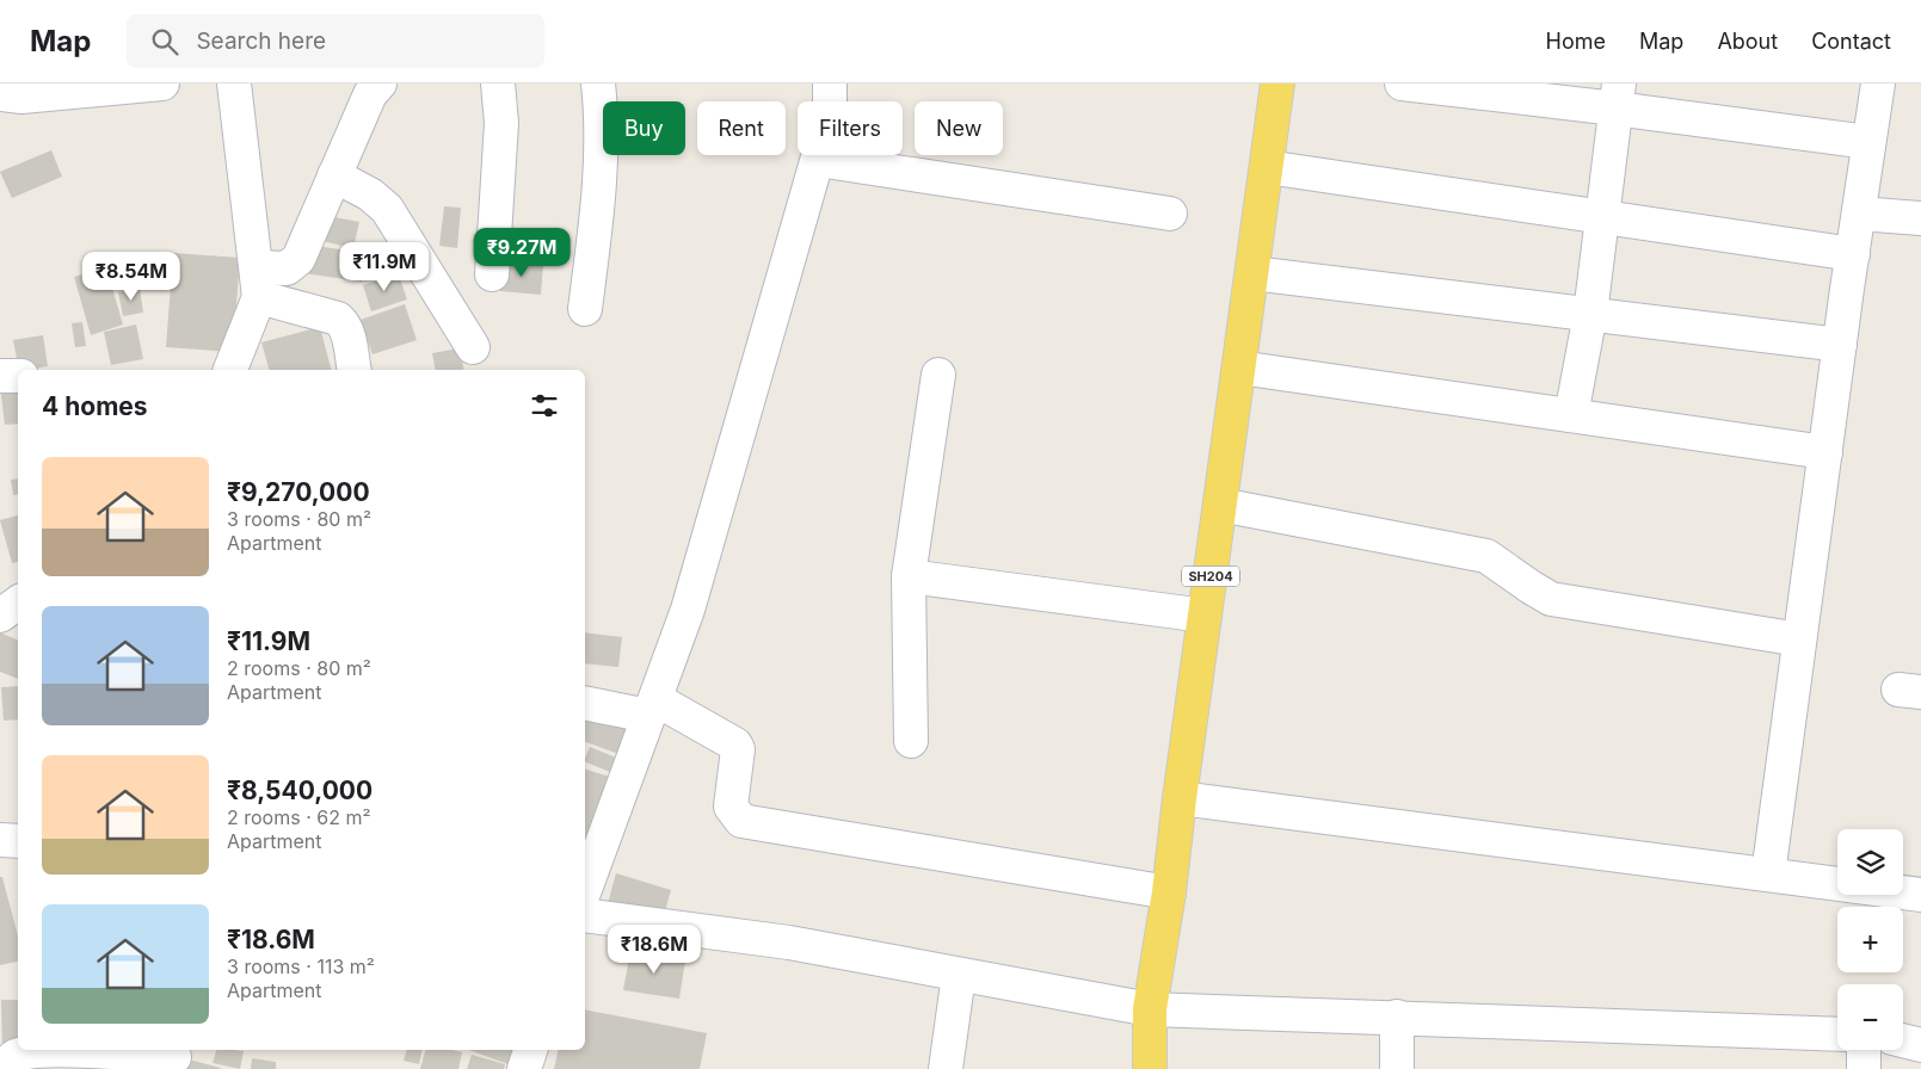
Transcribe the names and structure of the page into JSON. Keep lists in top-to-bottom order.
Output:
{
  "streets": {
    "main road": ["SH204"]
  },
  "page": {
    "header": "Map",
    "search": "Search here",
    "nav": [
      "Home",
      "Map",
      "About",
      "Contact"
    ],
    "chip": [
      "Buy",
      "Rent",
      "Filters",
      "New"
    ],
    "price": [
      "₹9.27M",
      "₹11.9M",
      "₹8.54M",
      "₹18.6M"
    ],
    "heading": "4 homes",
    "list": [
      {
        "name": "₹9,270,000",
        "note": "3 rooms · 80 m² · Apartment"
      },
      {
        "name": "₹11.9M",
        "note": "2 rooms · 80 m² · Apartment"
      },
      {
        "name": "₹8,540,000",
        "note": "2 rooms · 62 m² · Apartment"
      },
      {
        "name": "₹18.6M",
        "note": "3 rooms · 113 m² · Apartment"
      }
    ],
    "map_buttons": ["+", "−"]
  }
}
